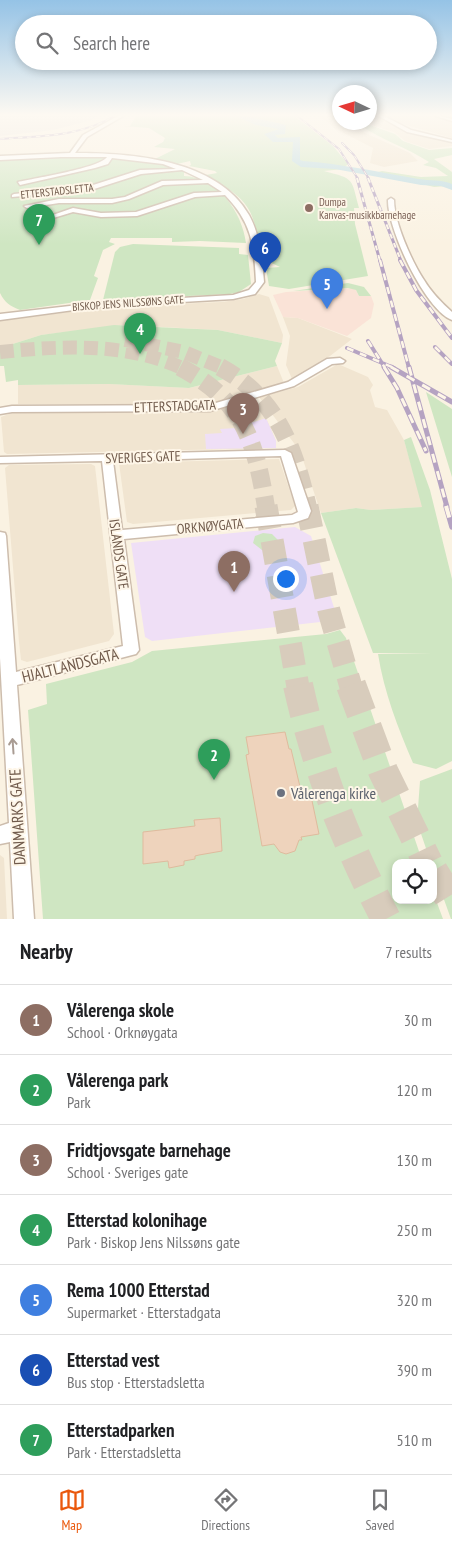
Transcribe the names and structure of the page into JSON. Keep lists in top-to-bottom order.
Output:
{
  "streets": {
    "street": [
      "ETTERSTADSLETTA",
      "BISKOP JENS NILSSØNS GATE",
      "ETTERSTADGATA",
      "SVERIGES GATE",
      "ORKNØYGATA",
      "ISLANDS GATE",
      "HJALTLANDSGATA",
      "DANMARKS GATE"
    ]
  },
  "crossings": [
    ["ETTERSTADSLETTA", "BISKOP JENS NILSSØNS GATE"],
    ["SVERIGES GATE", "ORKNØYGATA"],
    ["SVERIGES GATE", "ISLANDS GATE"],
    ["ORKNØYGATA", "ISLANDS GATE"],
    ["ISLANDS GATE", "HJALTLANDSGATA"],
    ["HJALTLANDSGATA", "DANMARKS GATE"]
  ],
  "one_way": ["DANMARKS GATE"],
  "places": ["Dumpa Kanvas-musikkbarnehage", "Vålerenga kirke"],
  "north": "left",
  "page": {
    "search": "Search here",
    "pins": [
      "7",
      "6",
      "5",
      "4",
      "3",
      "1",
      "2"
    ],
    "heading": ["Nearby", "7 results"],
    "list": [
      {
        "mark": "1",
        "name": "Vålerenga skole",
        "note": "School · Orknøygata",
        "value": "30 m"
      },
      {
        "mark": "2",
        "name": "Vålerenga park",
        "note": "Park",
        "value": "120 m"
      },
      {
        "mark": "3",
        "name": "Fridtjovsgate barnehage",
        "note": "School · Sveriges gate",
        "value": "130 m"
      },
      {
        "mark": "4",
        "name": "Etterstad kolonihage",
        "note": "Park · Biskop Jens Nilssøns gate",
        "value": "250 m"
      },
      {
        "mark": "5",
        "name": "Rema 1000 Etterstad",
        "note": "Supermarket · Etterstadgata",
        "value": "320 m"
      },
      {
        "mark": "6",
        "name": "Etterstad vest",
        "note": "Bus stop · Etterstadsletta",
        "value": "390 m"
      },
      {
        "mark": "7",
        "name": "Etterstadparken",
        "note": "Park · Etterstadsletta",
        "value": "510 m"
      }
    ],
    "nav": ["Map", "Directions", "Saved"]
  }
}
